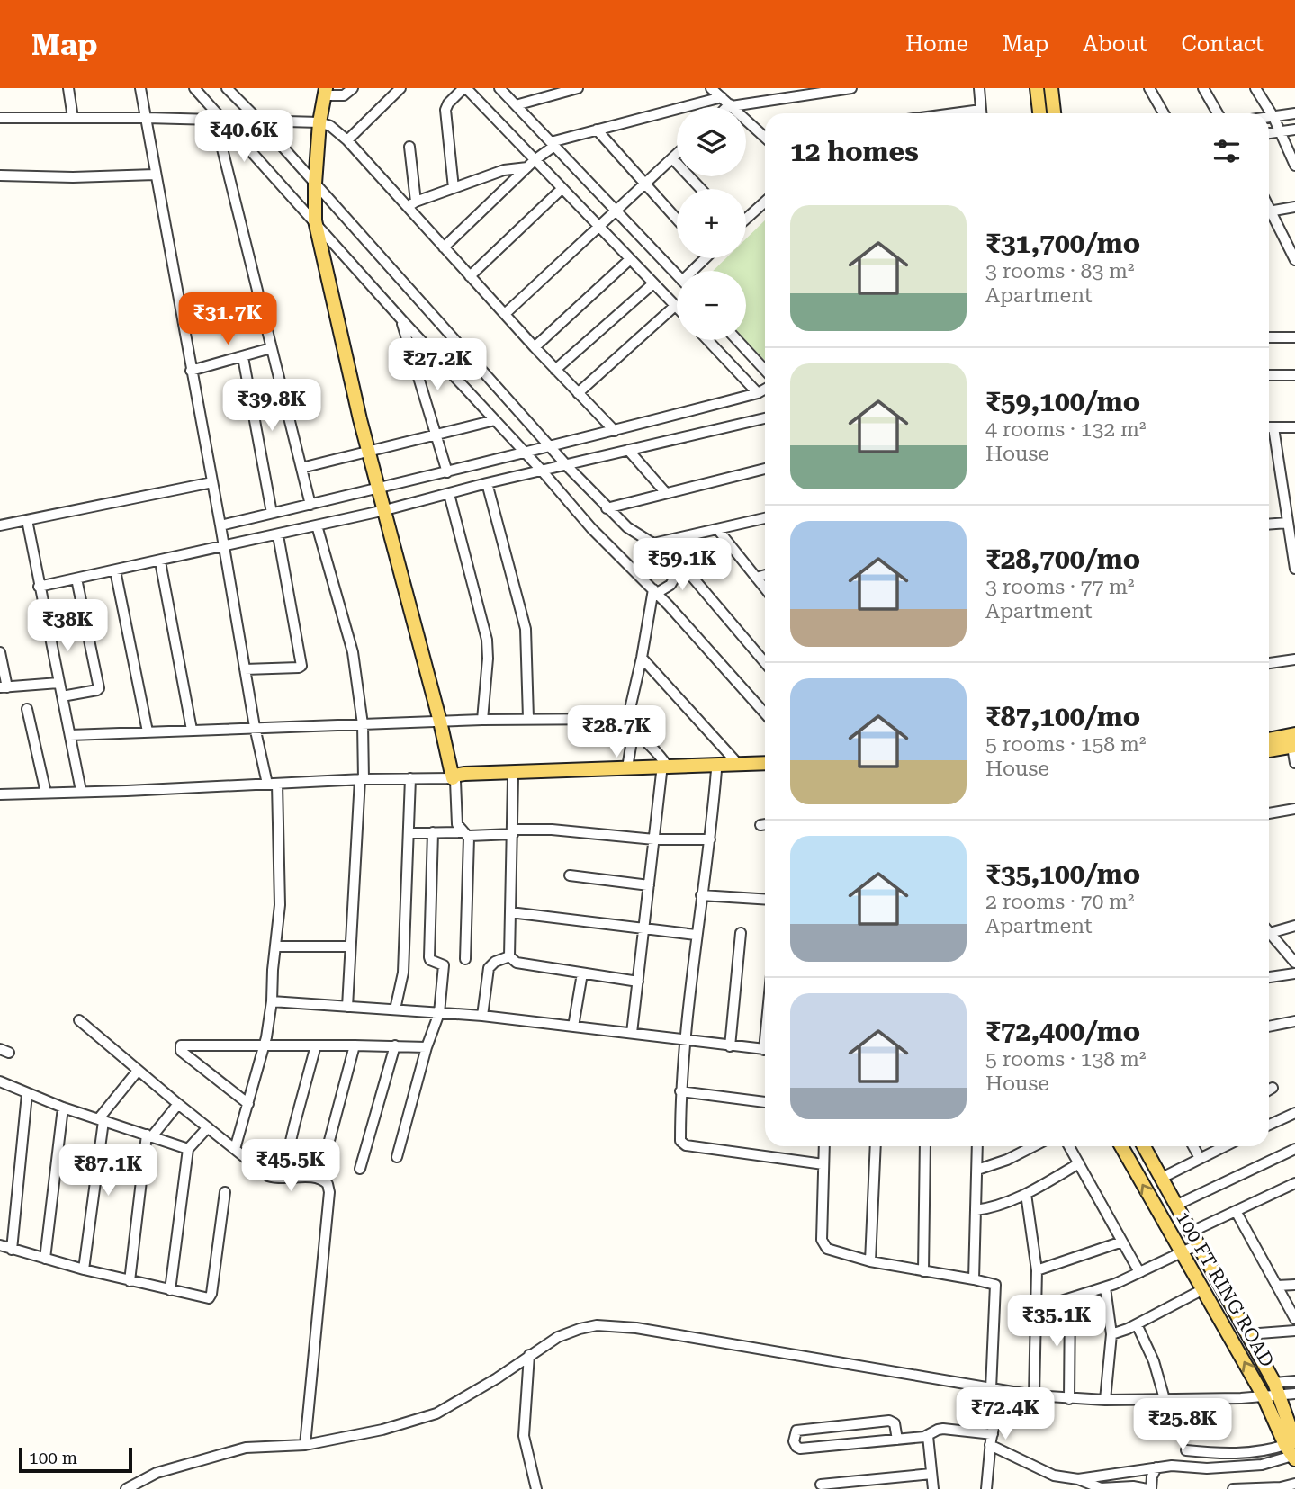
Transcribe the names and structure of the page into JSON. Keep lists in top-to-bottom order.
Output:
{
  "streets": {
    "main road": ["100 FT RING ROAD"]
  },
  "scale_bar": "100 m",
  "page": {
    "header": "Map",
    "nav": [
      "Home",
      "Map",
      "About",
      "Contact"
    ],
    "map_buttons": ["+", "−"],
    "price": [
      "₹40.6K",
      "₹31.7K",
      "₹27.2K",
      "₹39.8K",
      "₹59.1K",
      "₹38K",
      "₹28.7K",
      "₹45.5K",
      "₹87.1K",
      "₹35.1K",
      "₹72.4K",
      "₹25.8K"
    ],
    "heading": "12 homes",
    "list": [
      {
        "name": "₹31,700/mo",
        "note": "3 rooms · 83 m² · Apartment"
      },
      {
        "name": "₹59,100/mo",
        "note": "4 rooms · 132 m² · House"
      },
      {
        "name": "₹28,700/mo",
        "note": "3 rooms · 77 m² · Apartment"
      },
      {
        "name": "₹87,100/mo",
        "note": "5 rooms · 158 m² · House"
      },
      {
        "name": "₹35,100/mo",
        "note": "2 rooms · 70 m² · Apartment"
      },
      {
        "name": "₹72,400/mo",
        "note": "5 rooms · 138 m² · House"
      }
    ],
    "scale": "100 m"
  }
}
